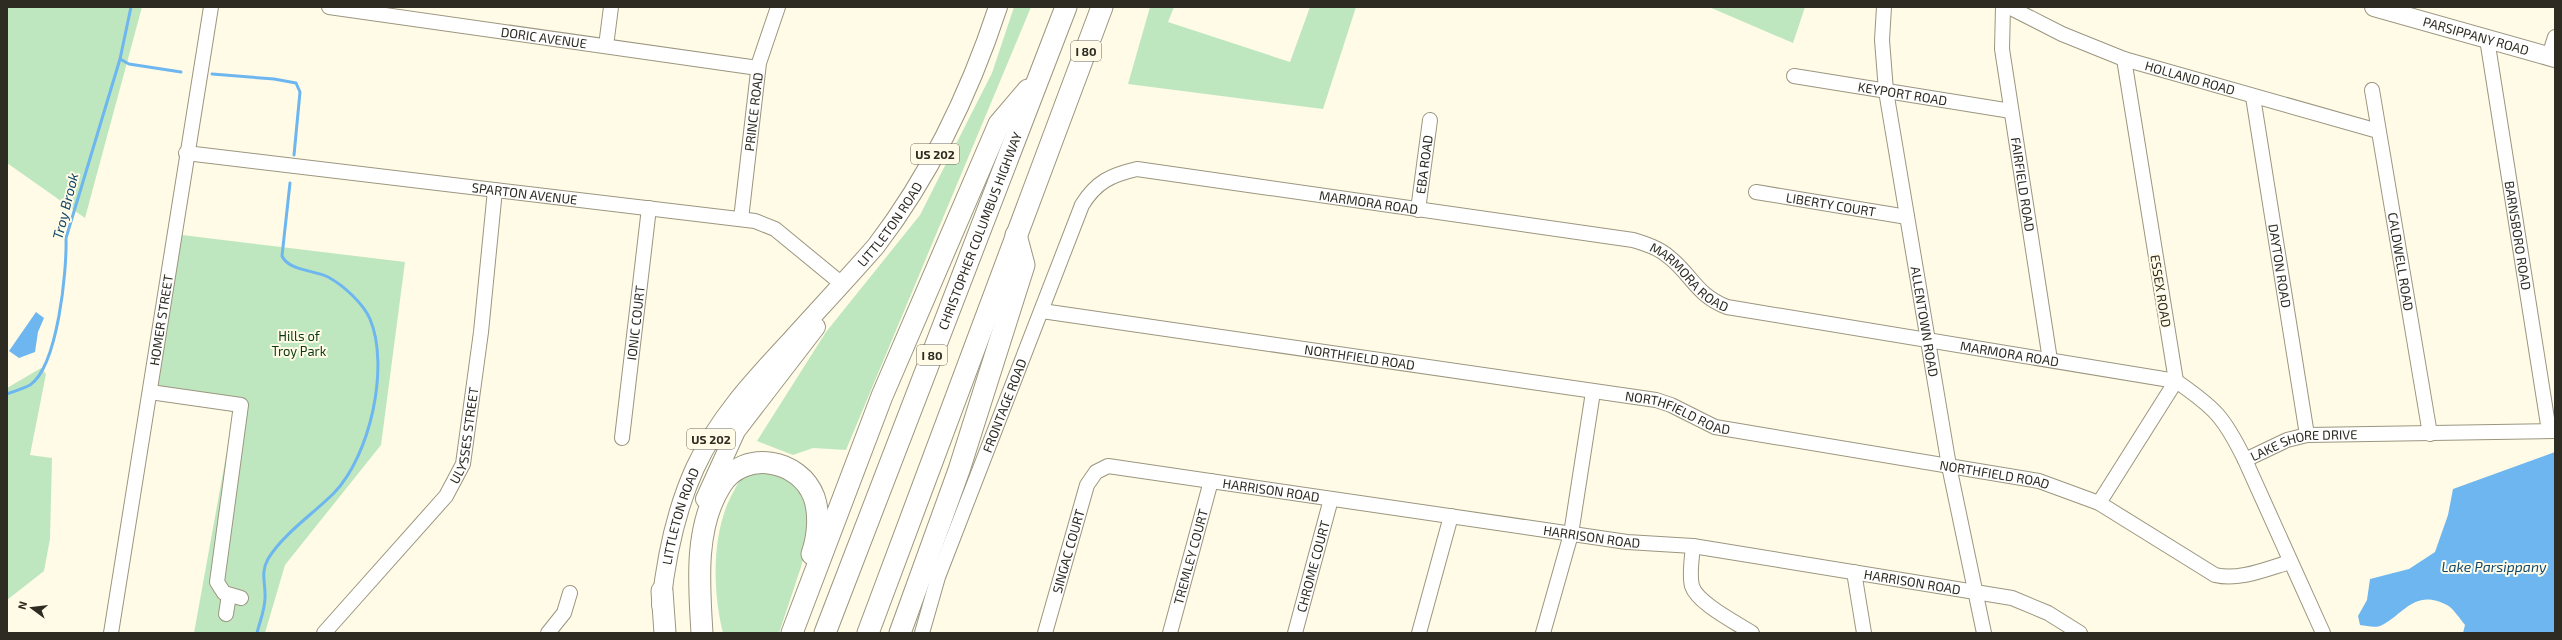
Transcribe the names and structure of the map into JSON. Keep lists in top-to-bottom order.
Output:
{
  "streets": {
    "highway": ["I 80", "CHRISTOPHER COLUMBUS HIGHWAY"],
    "main road": ["PARSIPPANY ROAD", "US 202", "LITTLETON ROAD"],
    "street": [
      "DORIC AVENUE",
      "HOLLAND ROAD",
      "KEYPORT ROAD",
      "PRINCE ROAD",
      "EBA ROAD",
      "FAIRFIELD ROAD",
      "SPARTON AVENUE",
      "MARMORA ROAD",
      "LIBERTY COURT",
      "BARNSBORO ROAD",
      "CALDWELL ROAD",
      "DAYTON ROAD",
      "ESSEX ROAD",
      "HOMER STREET",
      "ALLENTOWN ROAD",
      "IONIC COURT",
      "NORTHFIELD ROAD",
      "FRONTAGE ROAD",
      "ULYSSES STREET",
      "LAKE SHORE DRIVE",
      "HARRISON ROAD",
      "SINGAC COURT",
      "TREMLEY COURT",
      "CHROME COURT"
    ]
  },
  "crossings": [
    ["PARSIPPANY ROAD", "BARNSBORO ROAD"],
    ["DORIC AVENUE", "PRINCE ROAD"],
    ["HOLLAND ROAD", "CALDWELL ROAD"],
    ["HOLLAND ROAD", "DAYTON ROAD"],
    ["HOLLAND ROAD", "ESSEX ROAD"],
    ["KEYPORT ROAD", "FAIRFIELD ROAD"],
    ["KEYPORT ROAD", "ALLENTOWN ROAD"],
    ["PRINCE ROAD", "SPARTON AVENUE"],
    ["EBA ROAD", "MARMORA ROAD"],
    ["FAIRFIELD ROAD", "MARMORA ROAD"],
    ["SPARTON AVENUE", "LITTLETON ROAD"],
    ["SPARTON AVENUE", "HOMER STREET"],
    ["SPARTON AVENUE", "IONIC COURT"],
    ["SPARTON AVENUE", "ULYSSES STREET"],
    ["MARMORA ROAD", "ESSEX ROAD"],
    ["MARMORA ROAD", "ALLENTOWN ROAD"],
    ["MARMORA ROAD", "FRONTAGE ROAD"],
    ["MARMORA ROAD", "LAKE SHORE DRIVE"],
    ["LIBERTY COURT", "ALLENTOWN ROAD"],
    ["BARNSBORO ROAD", "LAKE SHORE DRIVE"],
    ["CALDWELL ROAD", "LAKE SHORE DRIVE"],
    ["DAYTON ROAD", "LAKE SHORE DRIVE"],
    ["ALLENTOWN ROAD", "NORTHFIELD ROAD"],
    ["ALLENTOWN ROAD", "HARRISON ROAD"],
    ["NORTHFIELD ROAD", "FRONTAGE ROAD"],
    ["NORTHFIELD ROAD", "LAKE SHORE DRIVE"],
    ["HARRISON ROAD", "SINGAC COURT"],
    ["HARRISON ROAD", "TREMLEY COURT"],
    ["HARRISON ROAD", "CHROME COURT"]
  ],
  "water": ["Troy Brook", "Lake Parsippany"],
  "parks": ["Hills of Troy Park"],
  "north": "left"
}
